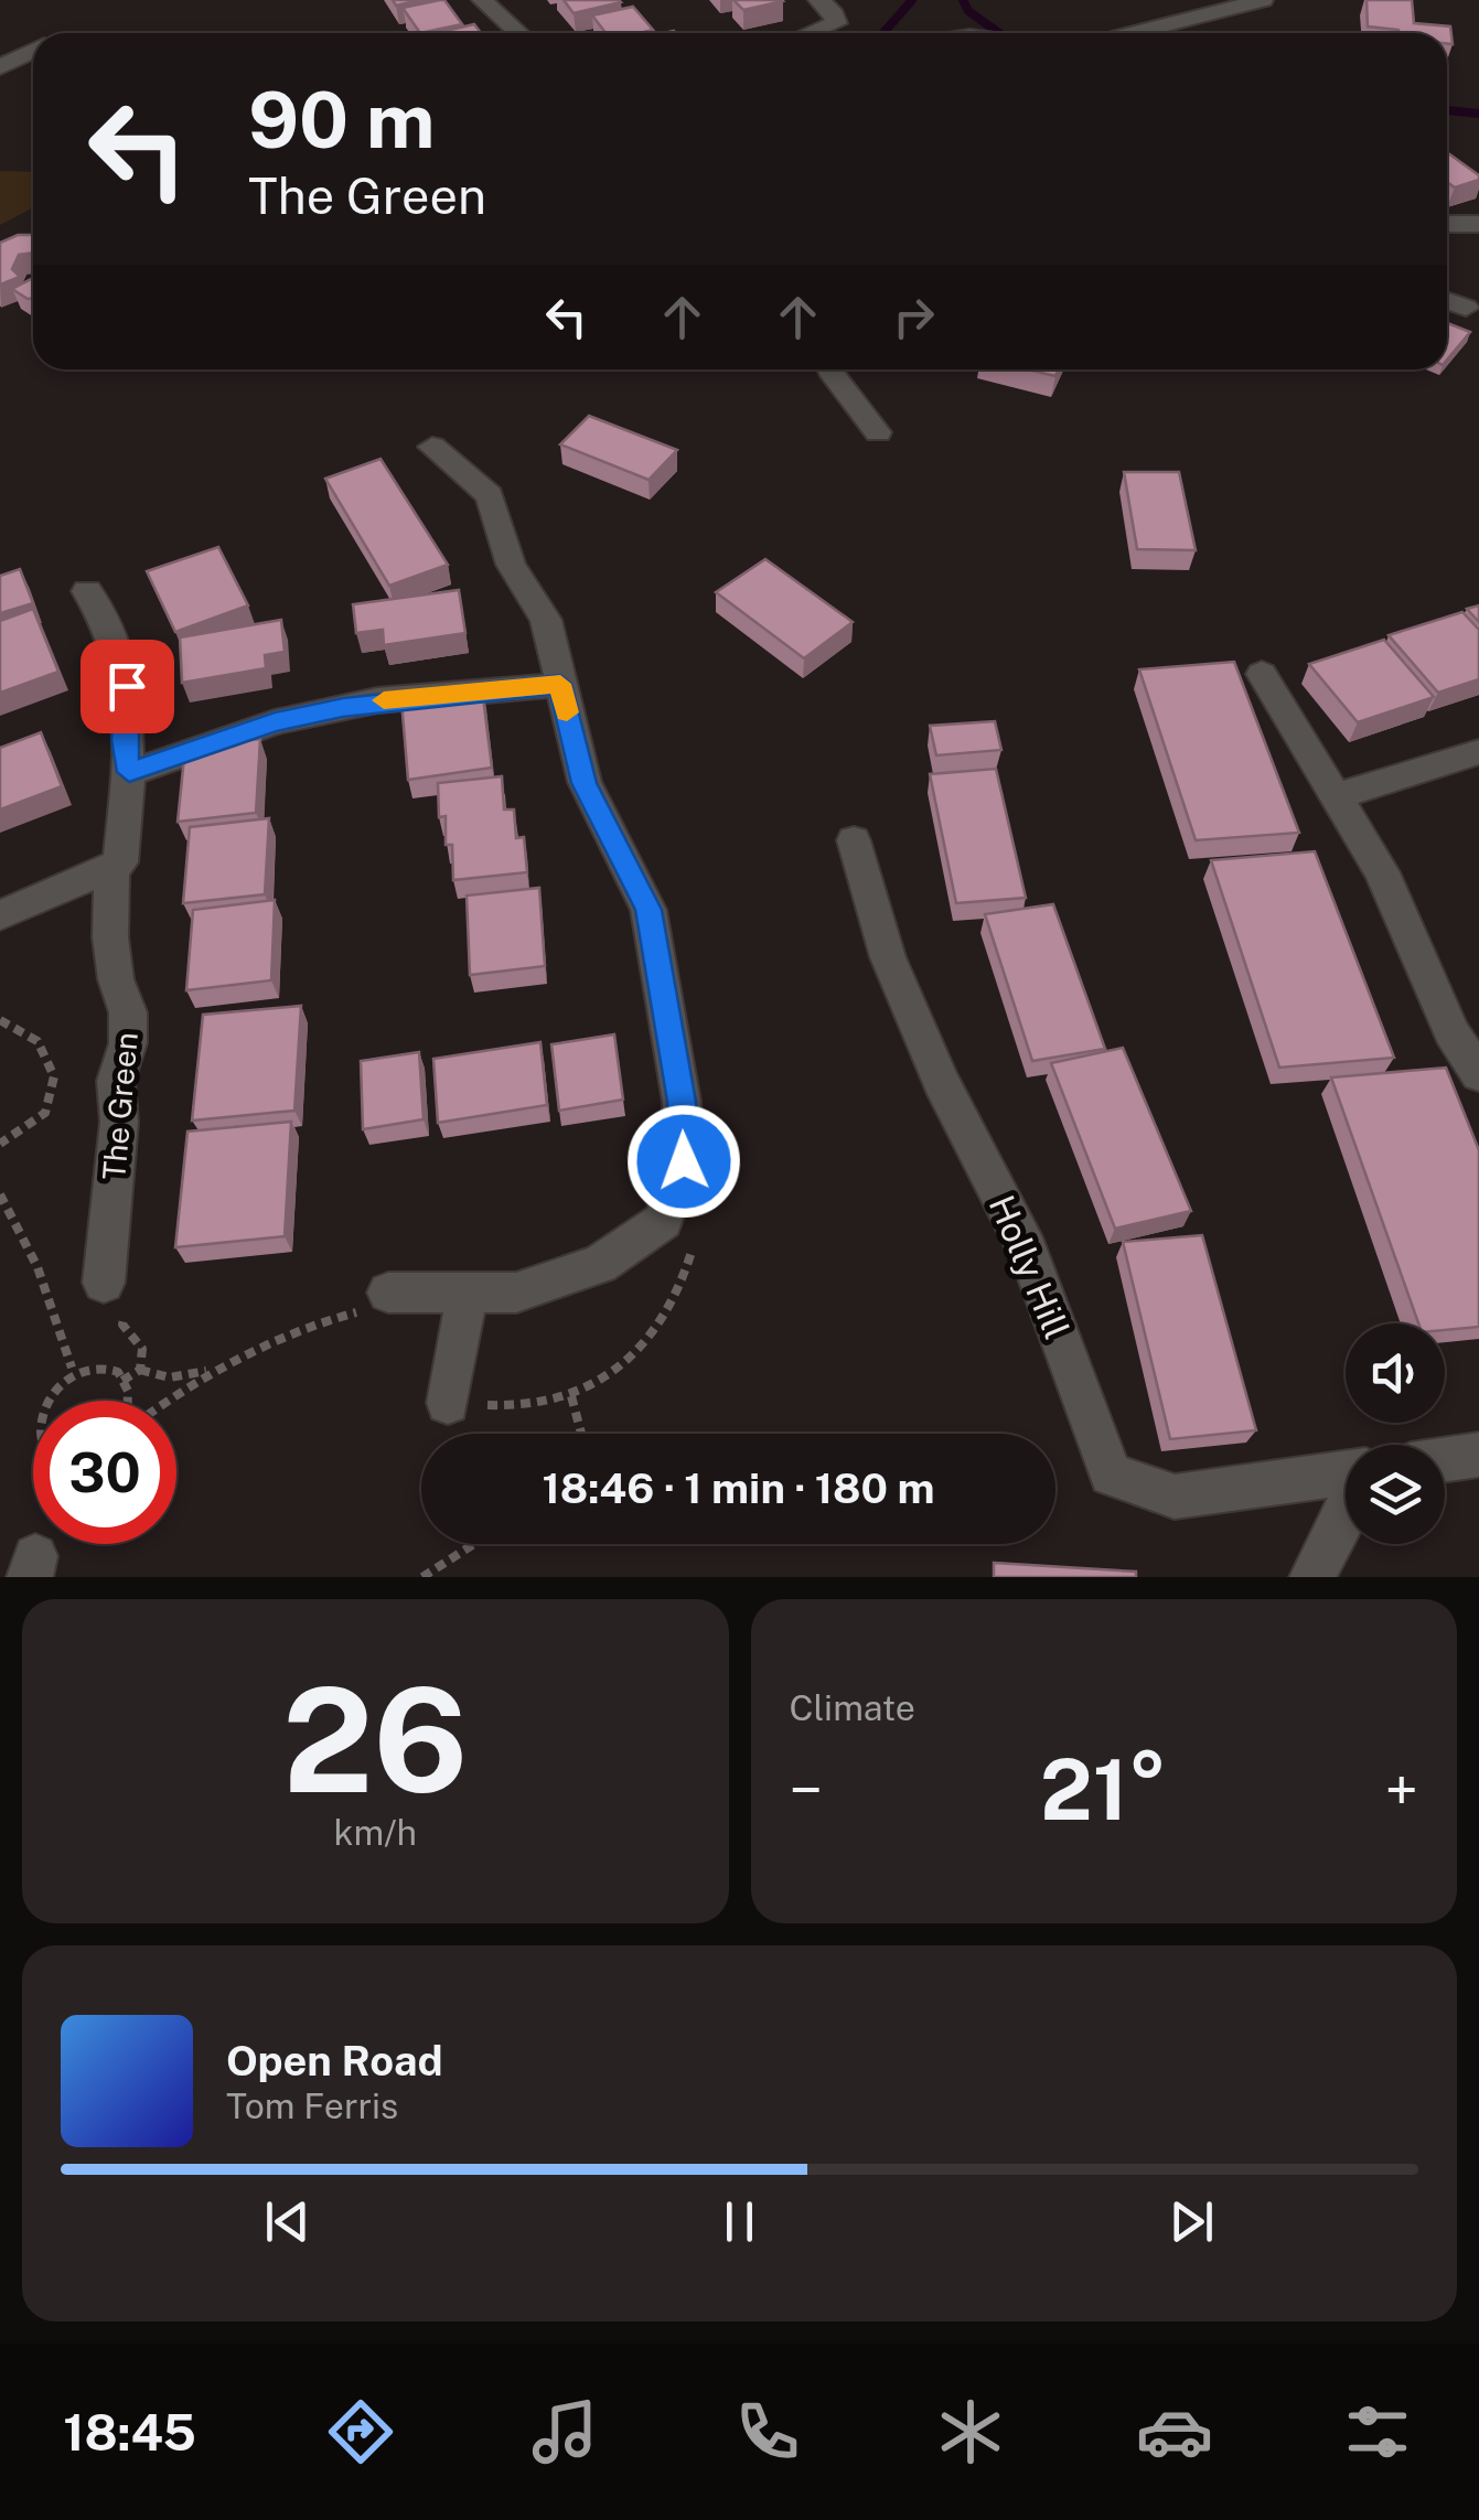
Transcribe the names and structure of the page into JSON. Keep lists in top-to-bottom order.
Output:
{
  "streets": {
    "street": ["The Green", "Holly Hill"]
  },
  "page": {
    "turn": ["90 m", "The Green"],
    "limit": "30",
    "trip": "18:46 · 1 min · 180 m",
    "tile": [
      ["26", "km/h"],
      "Climate"
    ],
    "heat": ["−", "21°", "+"],
    "song": ["Open Road", "Tom Ferris"],
    "tabs": "18:45"
  }
}
